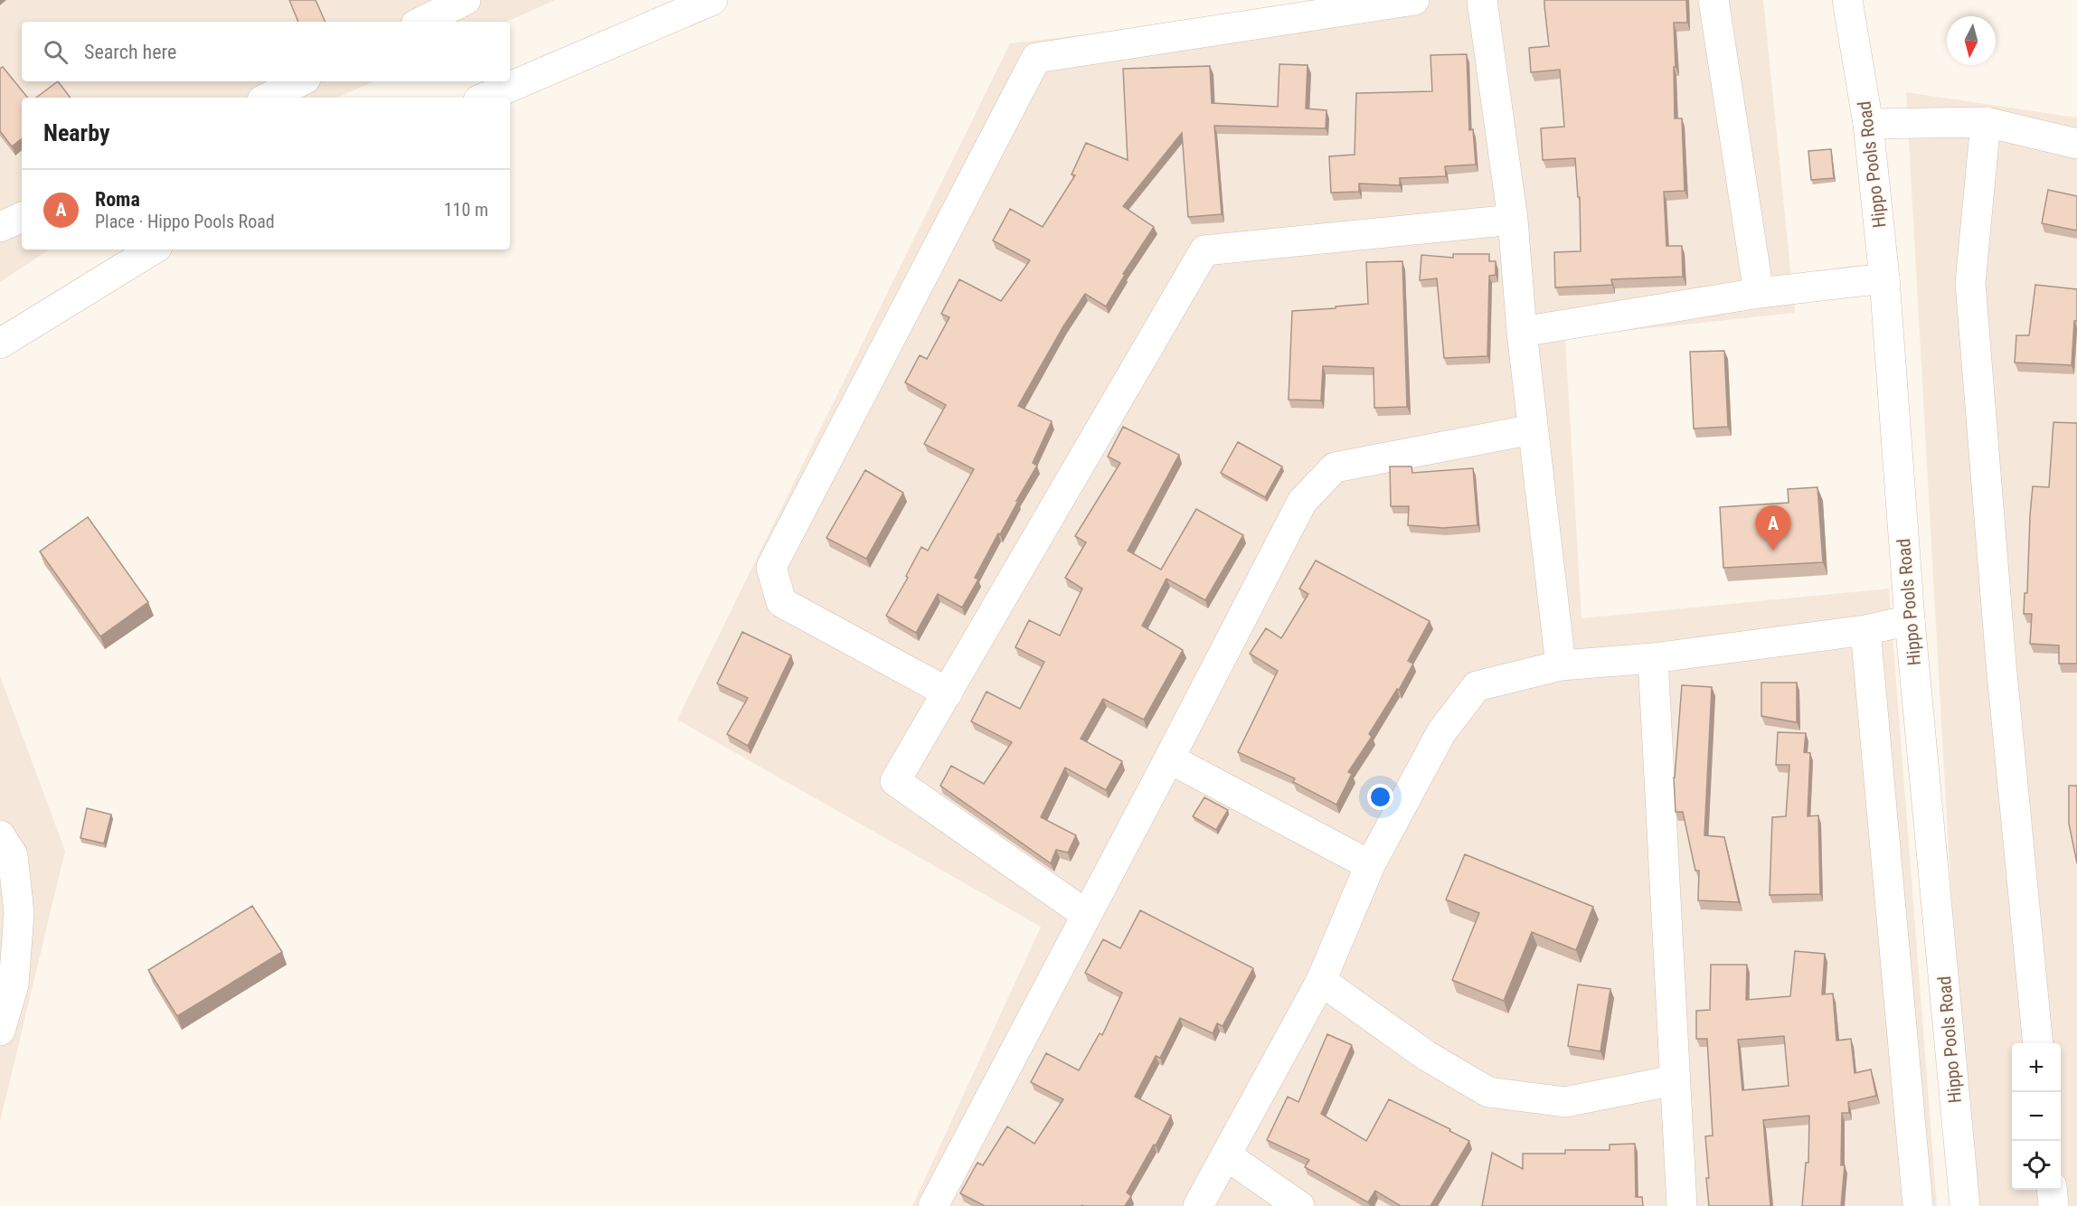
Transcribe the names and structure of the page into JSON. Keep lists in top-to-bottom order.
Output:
{
  "streets": {
    "street": ["Hippo Pools Road"]
  },
  "north": "bottom",
  "page": {
    "search": "Search here",
    "heading": "Nearby",
    "list": [
      {
        "mark": "A",
        "name": "Roma",
        "note": "Place · Hippo Pools Road",
        "value": "110 m"
      }
    ],
    "pins": "A",
    "map_buttons": ["+", "−"]
  }
}
